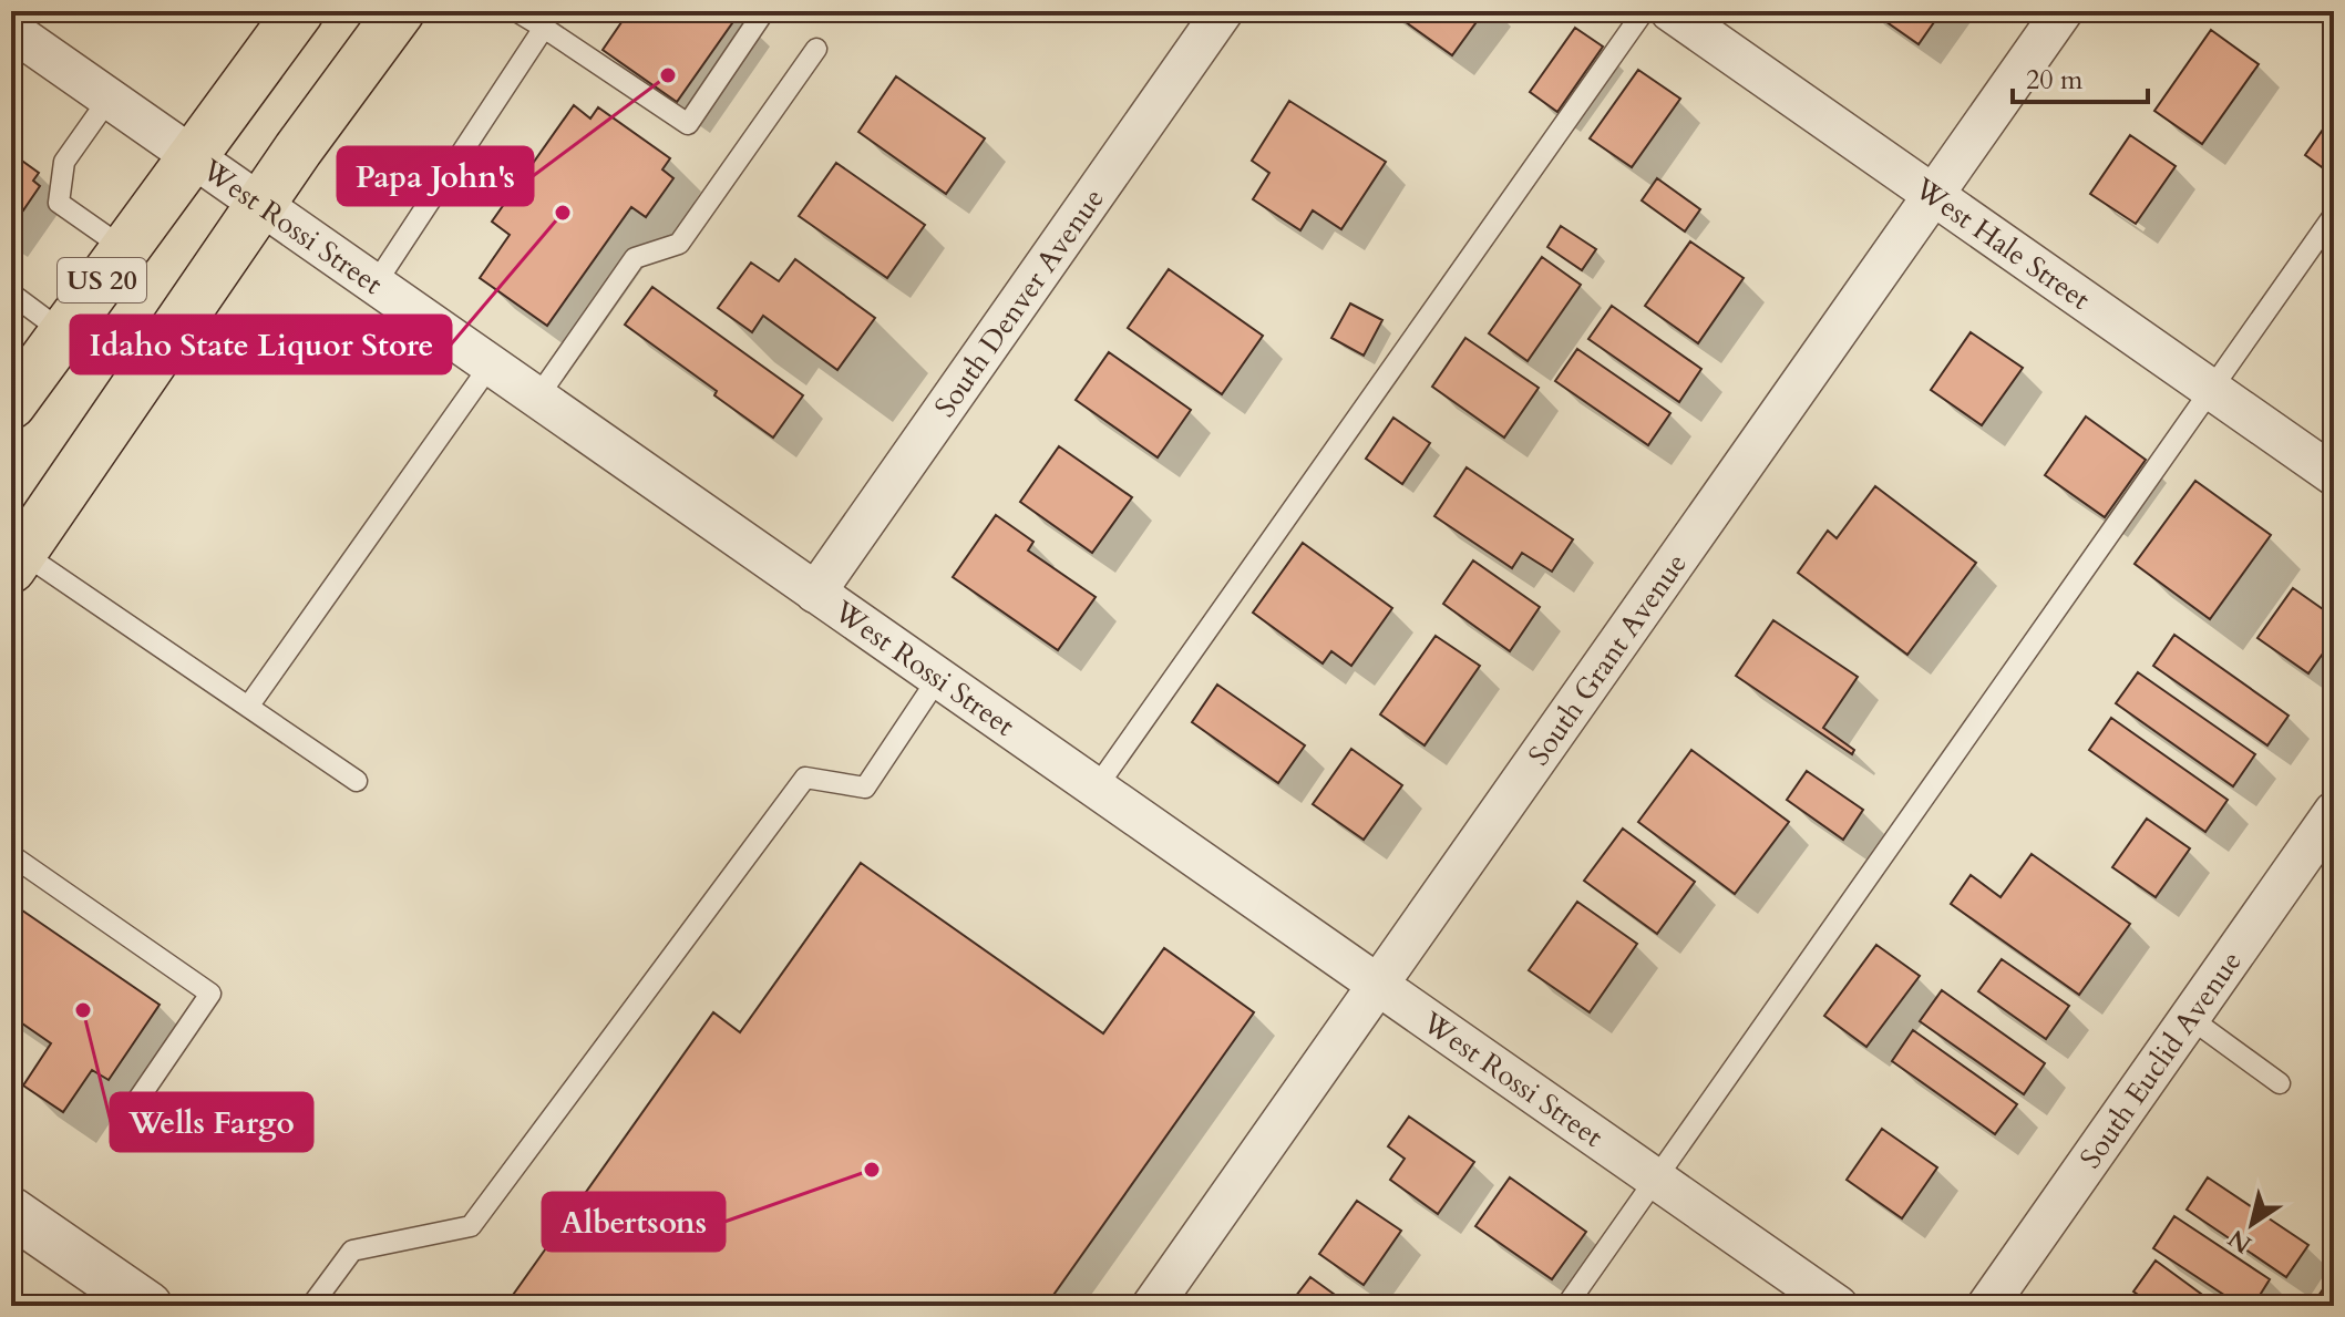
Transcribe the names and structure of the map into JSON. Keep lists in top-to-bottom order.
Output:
{
  "streets": {
    "main road": ["US 20"],
    "street": [
      "West Rossi Street",
      "West Hale Street",
      "South Denver Avenue",
      "South Grant Avenue",
      "South Euclid Avenue"
    ]
  },
  "crossings": [
    ["West Rossi Street", "US 20"],
    ["West Rossi Street", "South Denver Avenue"],
    ["West Rossi Street", "South Grant Avenue"],
    ["West Hale Street", "South Grant Avenue"]
  ],
  "places": [
    "Papa John's",
    "Idaho State Liquor Store",
    "Wells Fargo",
    "Albertsons"
  ],
  "scale_bar": "20 m",
  "north": "bottom left"
}
